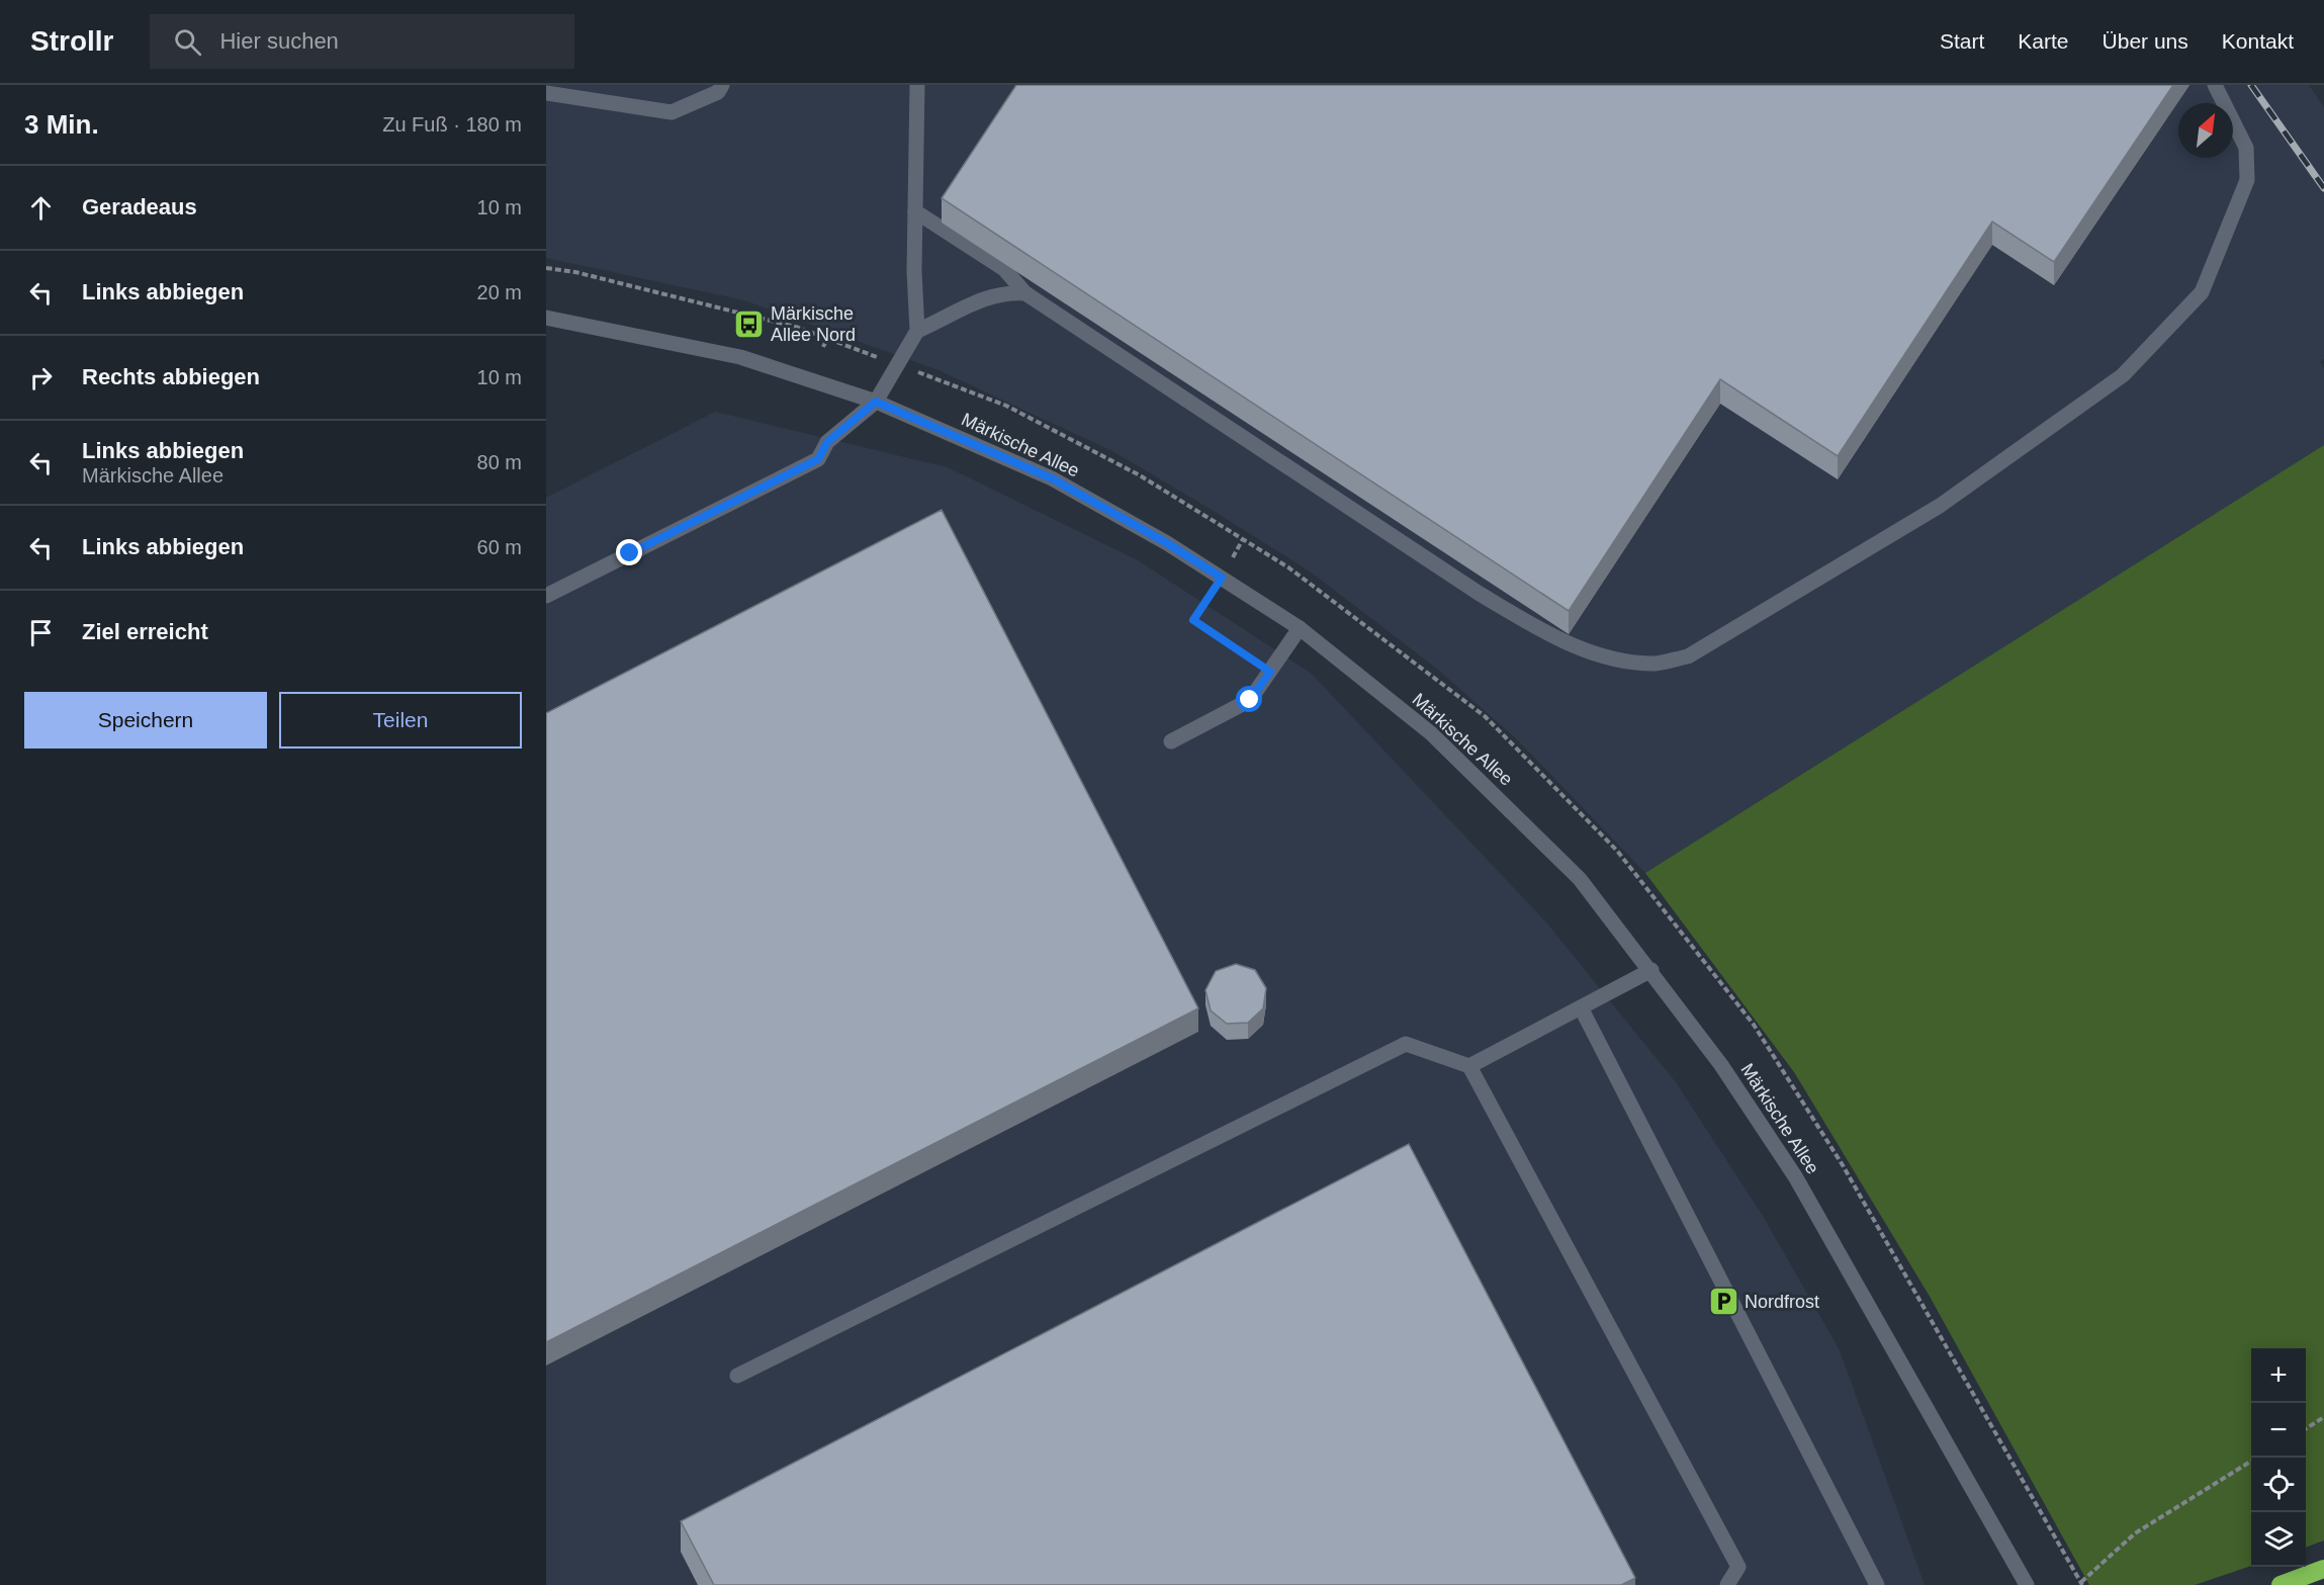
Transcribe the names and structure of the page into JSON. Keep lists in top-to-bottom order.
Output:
{
  "streets": {
    "street": ["Märkische Allee"]
  },
  "places": {
    "bus stop": ["Märkische Allee Nord"],
    "parking": ["Nordfrost"]
  },
  "north": "top right",
  "page": {
    "header": "Strollr",
    "search": "Hier suchen",
    "nav": [
      "Start",
      "Karte",
      "Über uns",
      "Kontakt"
    ],
    "heading": ["3 Min.", "Zu Fuß · 180 m"],
    "list": [
      ["Geradeaus", "10 m"],
      ["Links abbiegen", "20 m"],
      ["Rechts abbiegen", "10 m"],
      ["Links abbiegen", "Märkische Allee", "80 m"],
      ["Links abbiegen", "60 m"],
      "Ziel erreicht"
    ],
    "buttons": ["Speichern", "Teilen"],
    "map_buttons": ["+", "−"]
  }
}
